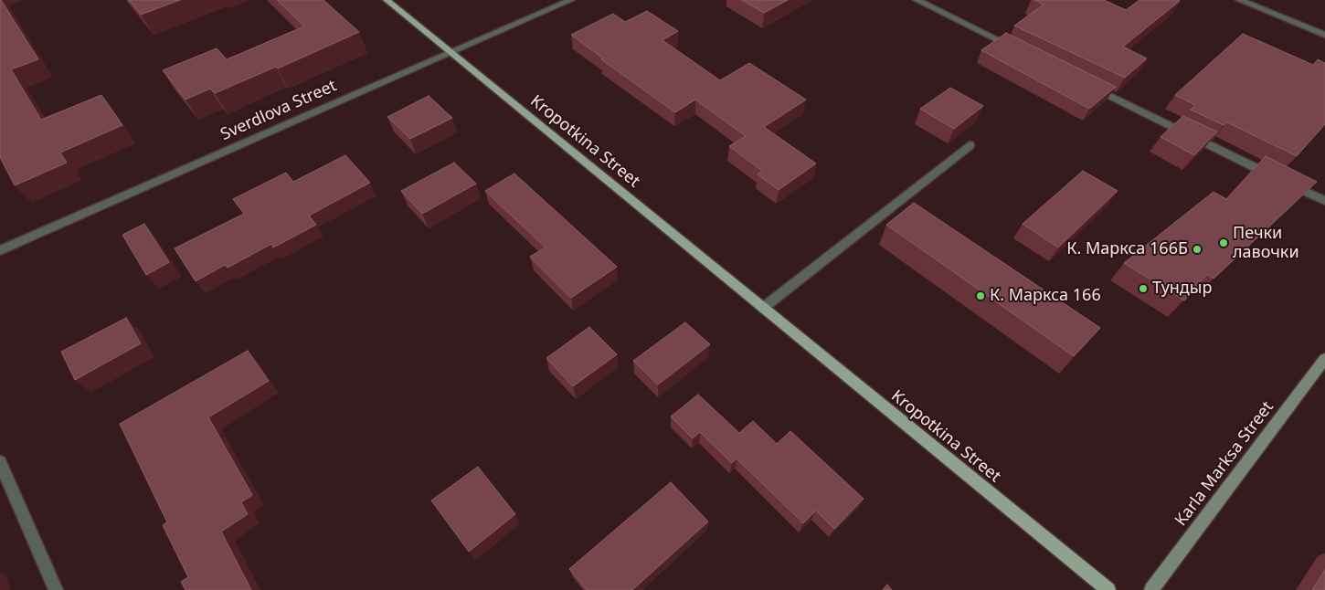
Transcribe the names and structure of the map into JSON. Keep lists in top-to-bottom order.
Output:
{
  "streets": {
    "main road": ["Kropotkina Street"],
    "street": ["Sverdlova Street", "Karla Marksa Street"]
  },
  "crossings": [
    ["Sverdlova Street", "Kropotkina Street"]
  ],
  "places": [
    "Печки лавочки",
    "К. Маркса 166Б",
    "Тундыр",
    "К. Маркса 166"
  ]
}
